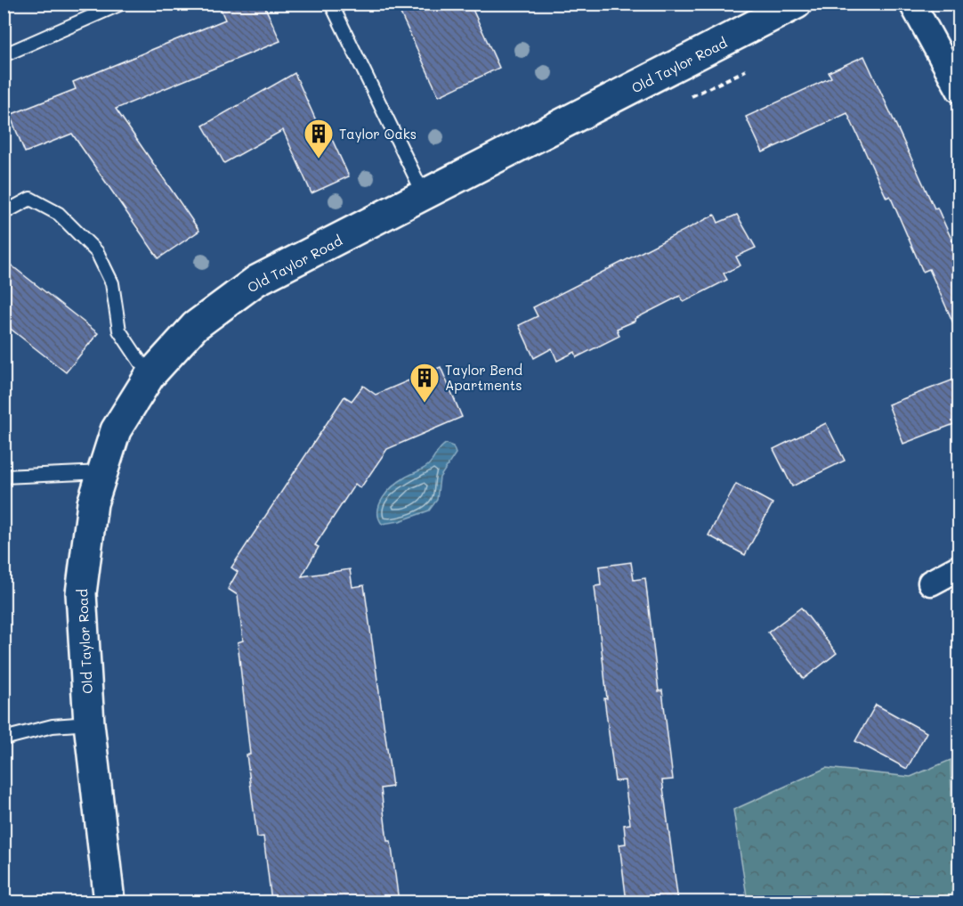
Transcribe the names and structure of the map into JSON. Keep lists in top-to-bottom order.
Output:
{
  "streets": {
    "street": ["Old Taylor Road"]
  },
  "places": {
    "building": ["Taylor Oaks", "Taylor Bend Apartments"]
  }
}
